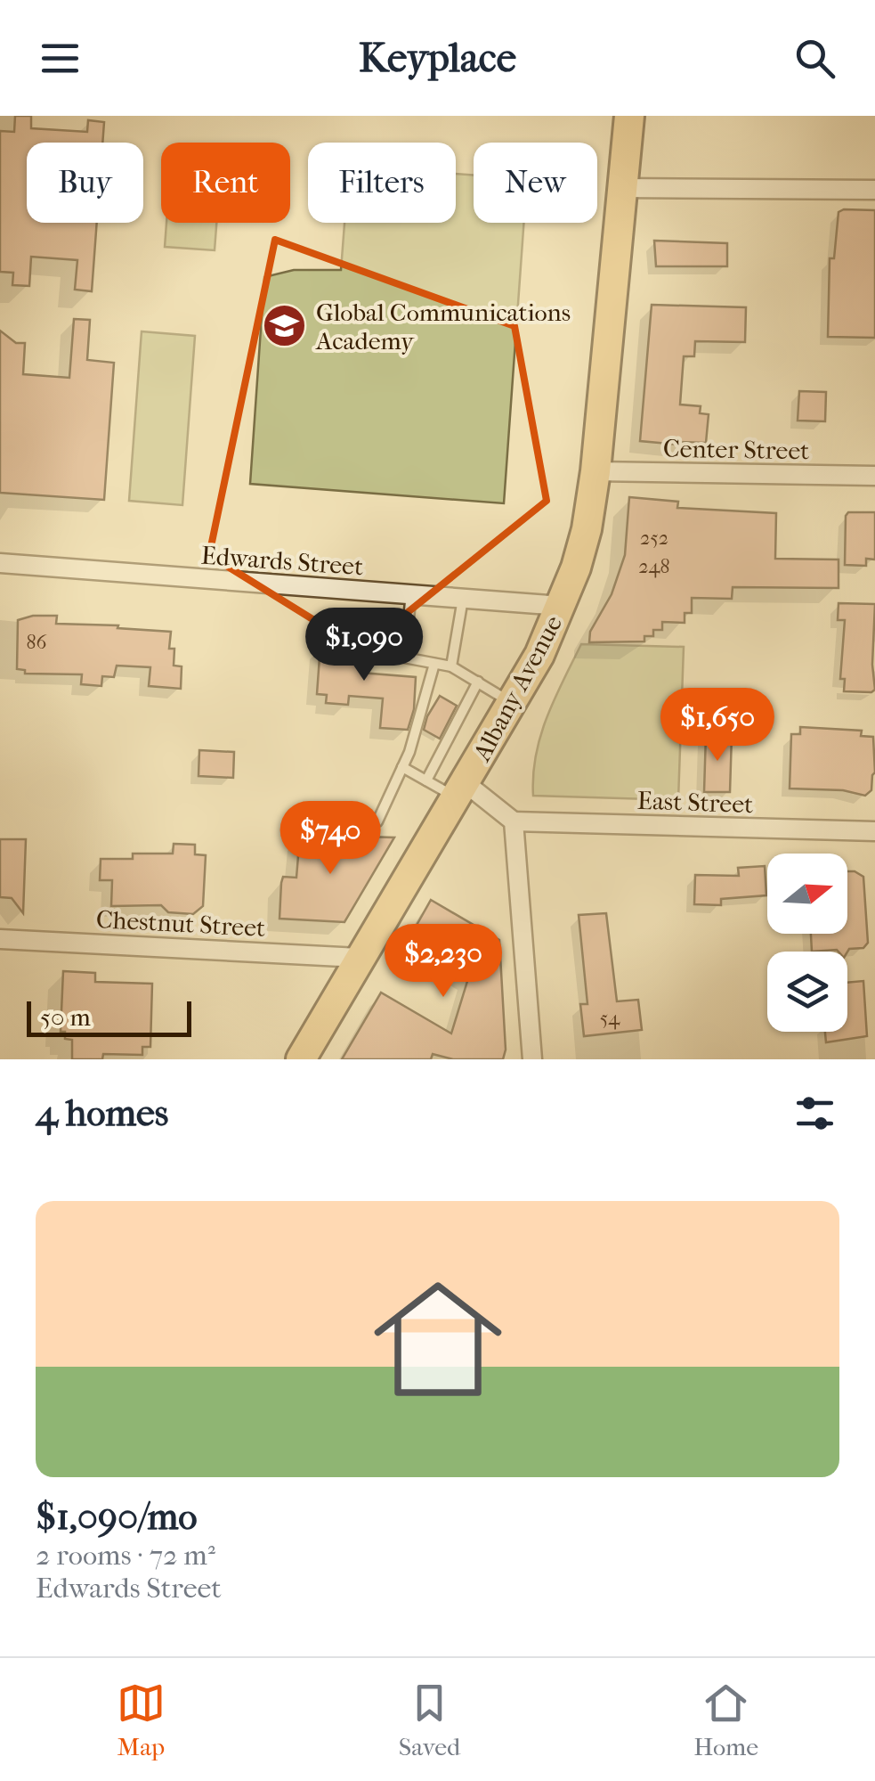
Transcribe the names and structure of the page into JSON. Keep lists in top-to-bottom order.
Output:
{
  "streets": {
    "highway": ["Albany Avenue"],
    "street": [
      "Center Street",
      "Edwards Street",
      "East Street",
      "Chestnut Street"
    ]
  },
  "crossings": [
    ["Center Street", "Albany Avenue"],
    ["Edwards Street", "Albany Avenue"],
    ["Albany Avenue", "Chestnut Street"]
  ],
  "places": {
    "school or university": ["Global Communications Academy"]
  },
  "house_numbers": [
    "252",
    "248",
    "86",
    "54"
  ],
  "scale_bar": "50 m",
  "north": "right",
  "page": {
    "header": "Keyplace",
    "chip": [
      "Buy",
      "Rent",
      "Filters",
      "New"
    ],
    "price": [
      "$1,090",
      "$1,650",
      "$740",
      "$2,230"
    ],
    "scale": "50 m",
    "heading": "4 homes",
    "list": [
      {
        "name": "$1,090/mo",
        "note": "2 rooms · 72 m² · Edwards Street"
      }
    ],
    "tabs": ["Map", "Saved", "Home"]
  }
}
